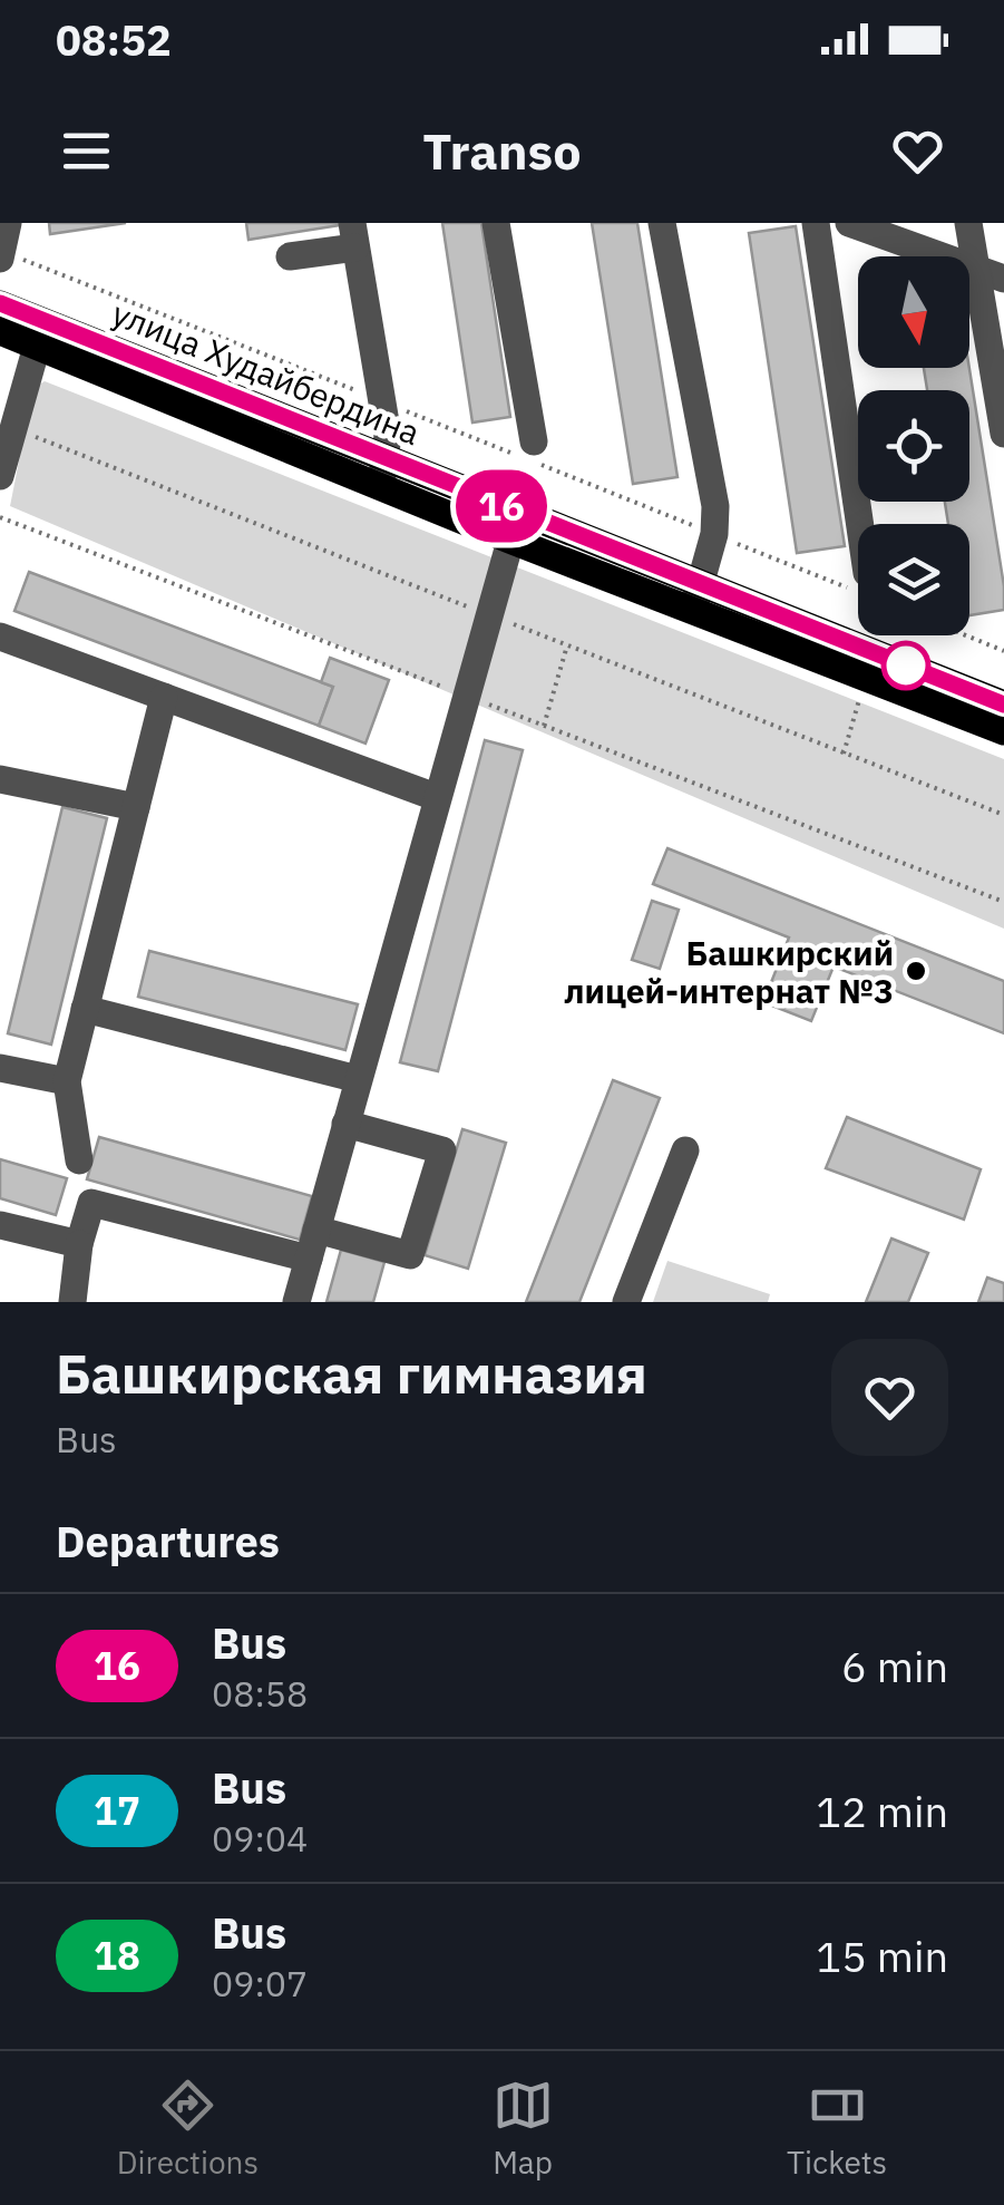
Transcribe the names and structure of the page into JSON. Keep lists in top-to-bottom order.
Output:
{
  "streets": {
    "main road": ["улица Худайбердина"]
  },
  "places": ["Башкирский лицей-интернат №3"],
  "lines": ["bus line 16"],
  "north": "bottom",
  "page": {
    "status": "08:52",
    "header": "Transo",
    "on_map": "16",
    "heading": [
      ["Башкирская гимназия", "Bus"],
      "Departures"
    ],
    "list": [
      {
        "mark": "16",
        "name": "Bus",
        "note": "08:58",
        "value": "6 min"
      },
      {
        "mark": "17",
        "name": "Bus",
        "note": "09:04",
        "value": "12 min"
      },
      {
        "mark": "18",
        "name": "Bus",
        "note": "09:07",
        "value": "15 min"
      }
    ],
    "tabs": ["Directions", "Map", "Tickets"]
  }
}
